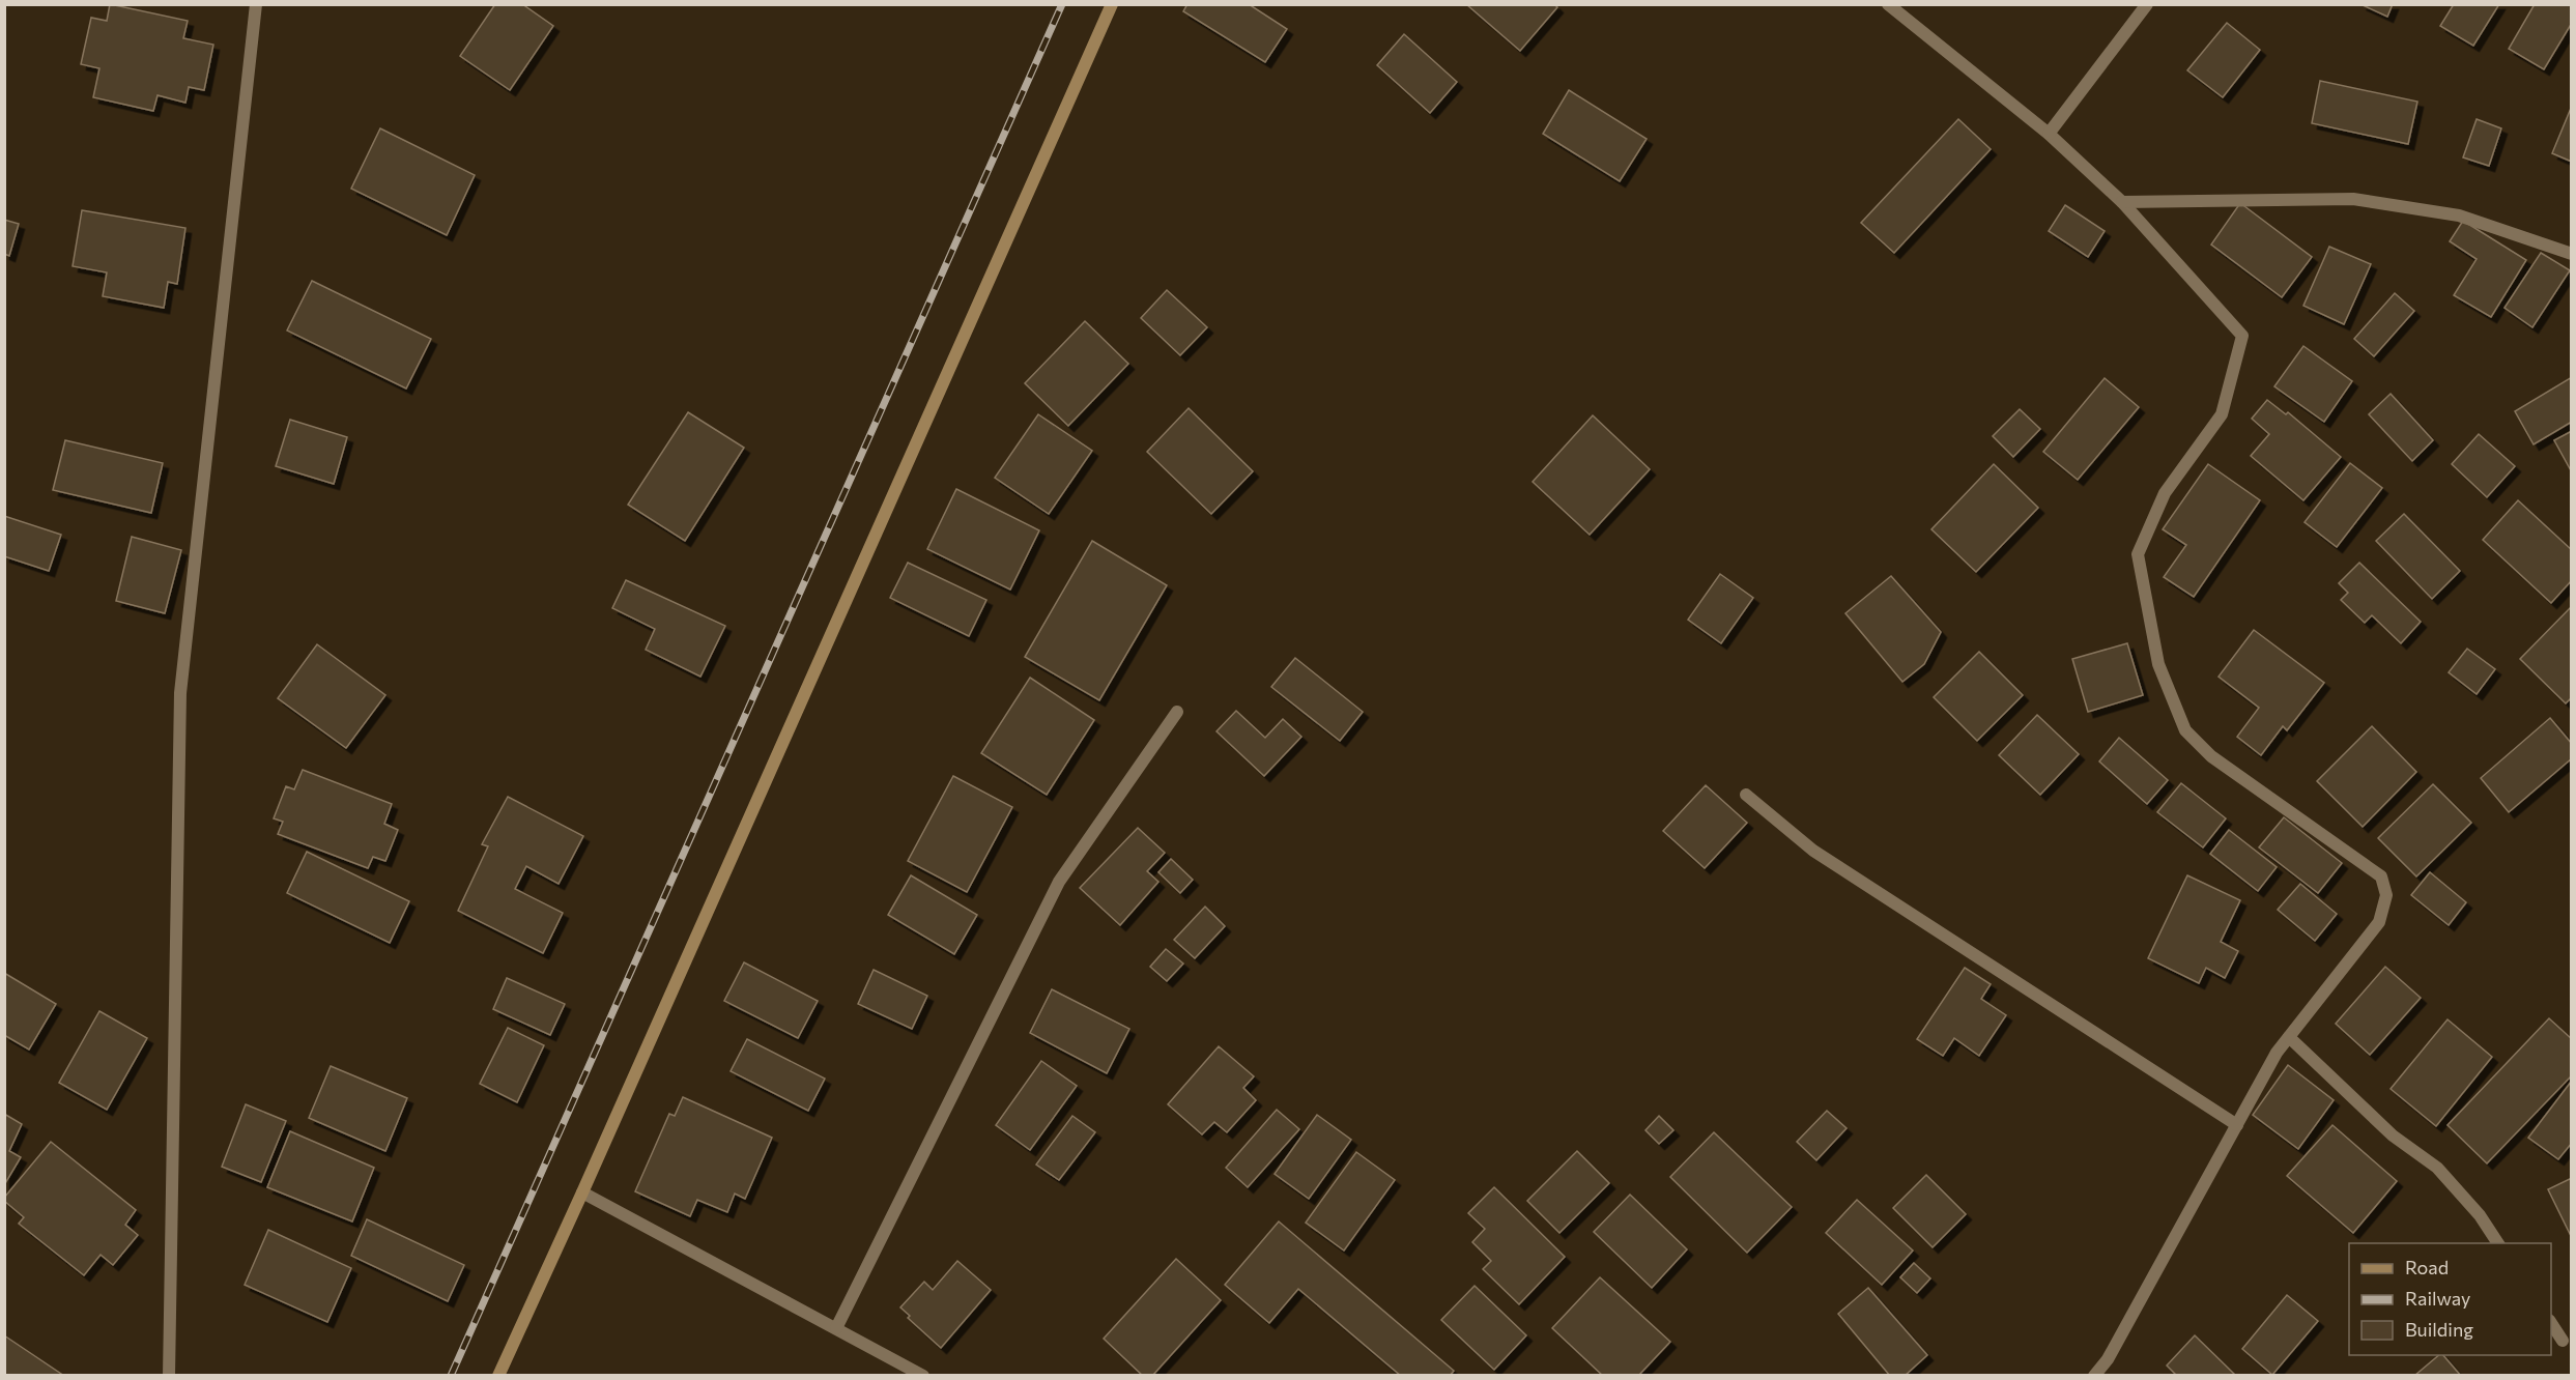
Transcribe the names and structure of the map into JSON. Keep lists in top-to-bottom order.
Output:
{
  "legend": ["Road", "Railway", "Building"]
}
